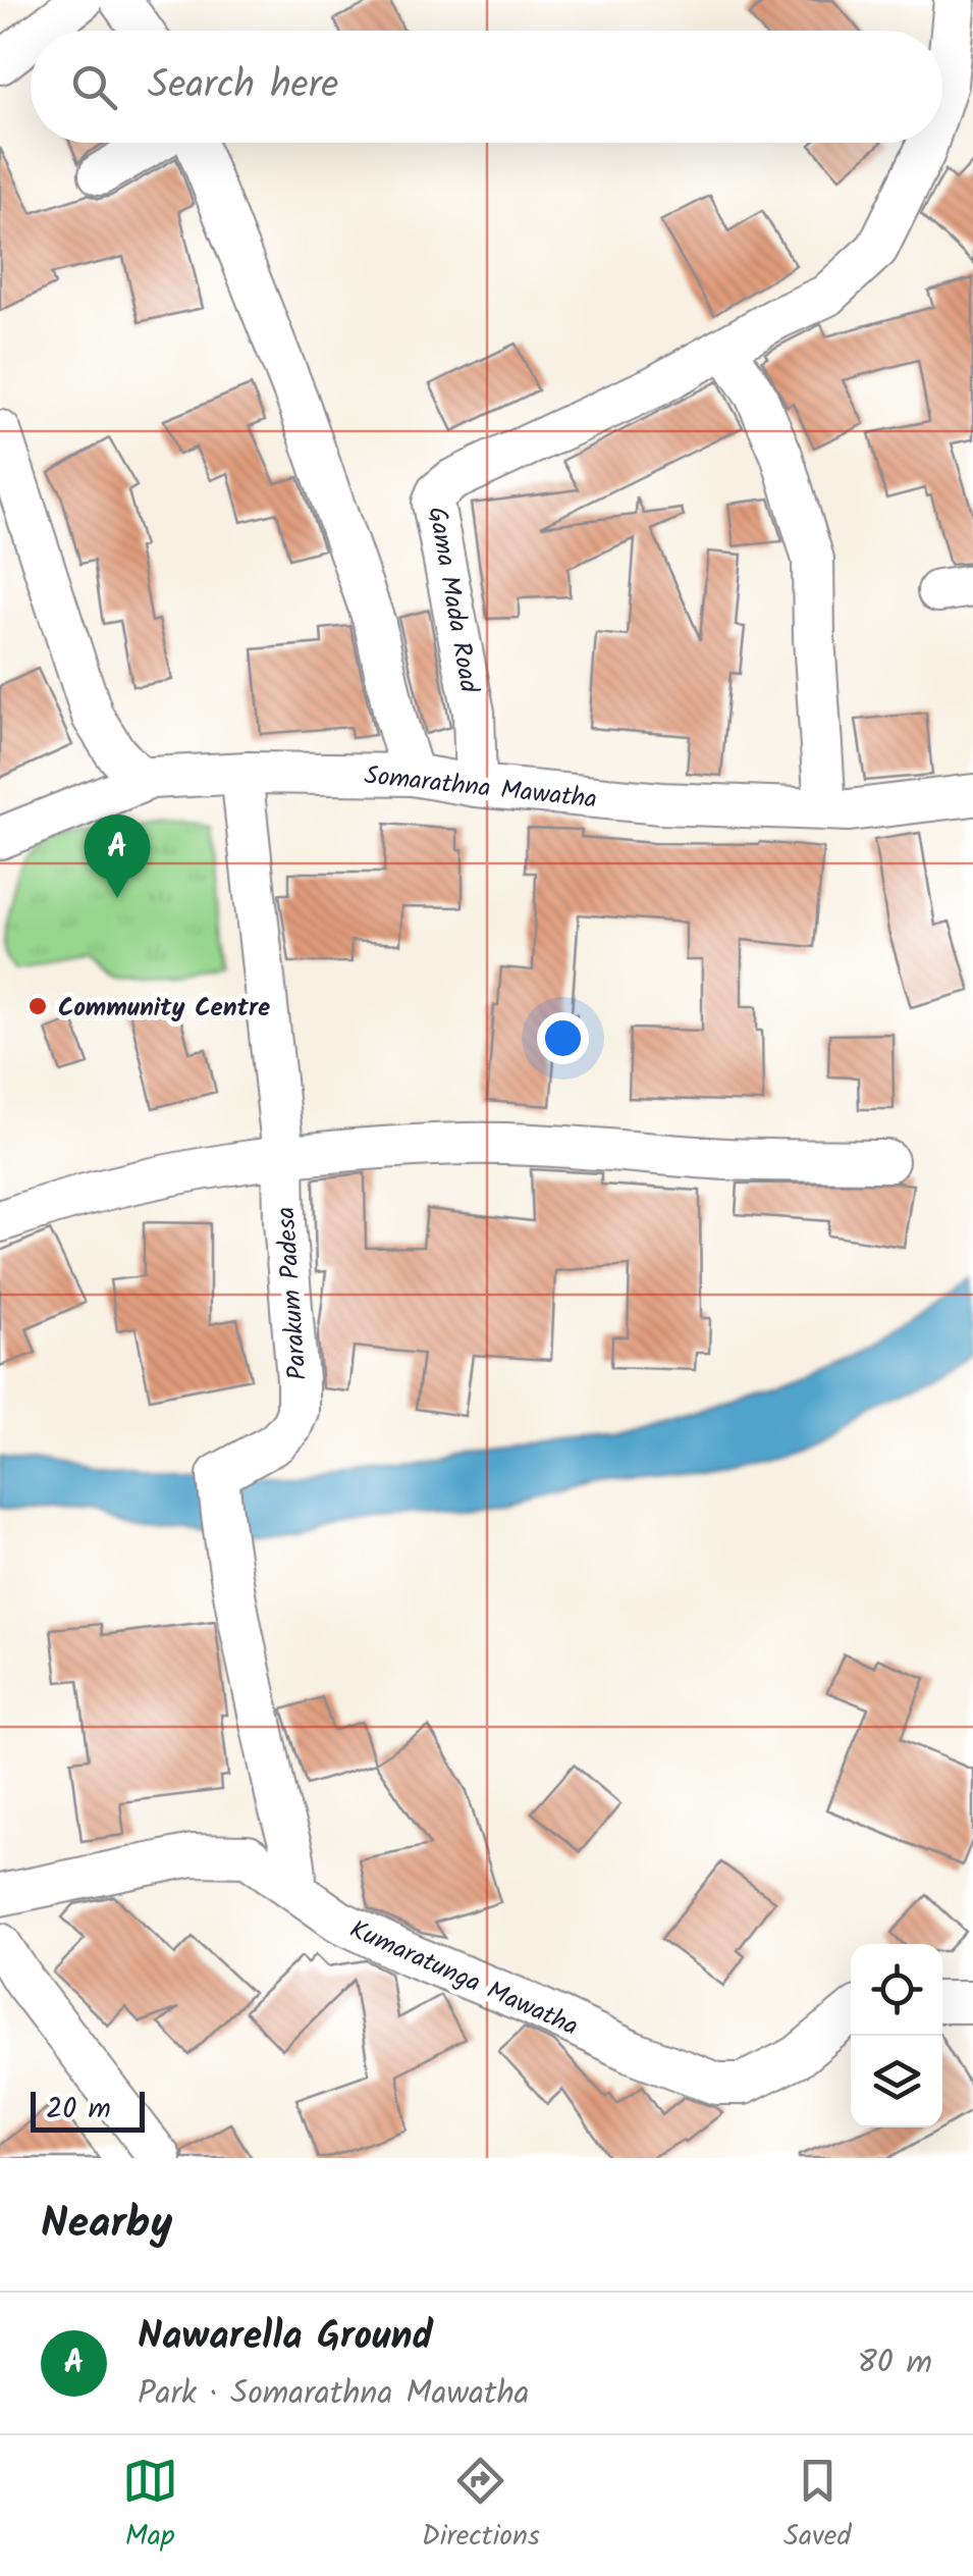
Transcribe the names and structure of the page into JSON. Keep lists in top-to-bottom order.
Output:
{
  "streets": {
    "street": [
      "Gama Mada Road",
      "Somarathna Mawatha",
      "Parakum Padesa",
      "Kumaratunga Mawatha"
    ]
  },
  "crossings": [
    ["Gama Mada Road", "Somarathna Mawatha"],
    ["Somarathna Mawatha", "Parakum Padesa"],
    ["Parakum Padesa", "Kumaratunga Mawatha"]
  ],
  "places": ["Community Centre"],
  "scale_bar": "20 m",
  "page": {
    "search": "Search here",
    "pins": "A",
    "scale": "20 m",
    "heading": "Nearby",
    "list": [
      {
        "mark": "A",
        "name": "Nawarella Ground",
        "note": "Park · Somarathna Mawatha",
        "value": "80 m"
      }
    ],
    "nav": ["Map", "Directions", "Saved"]
  }
}
